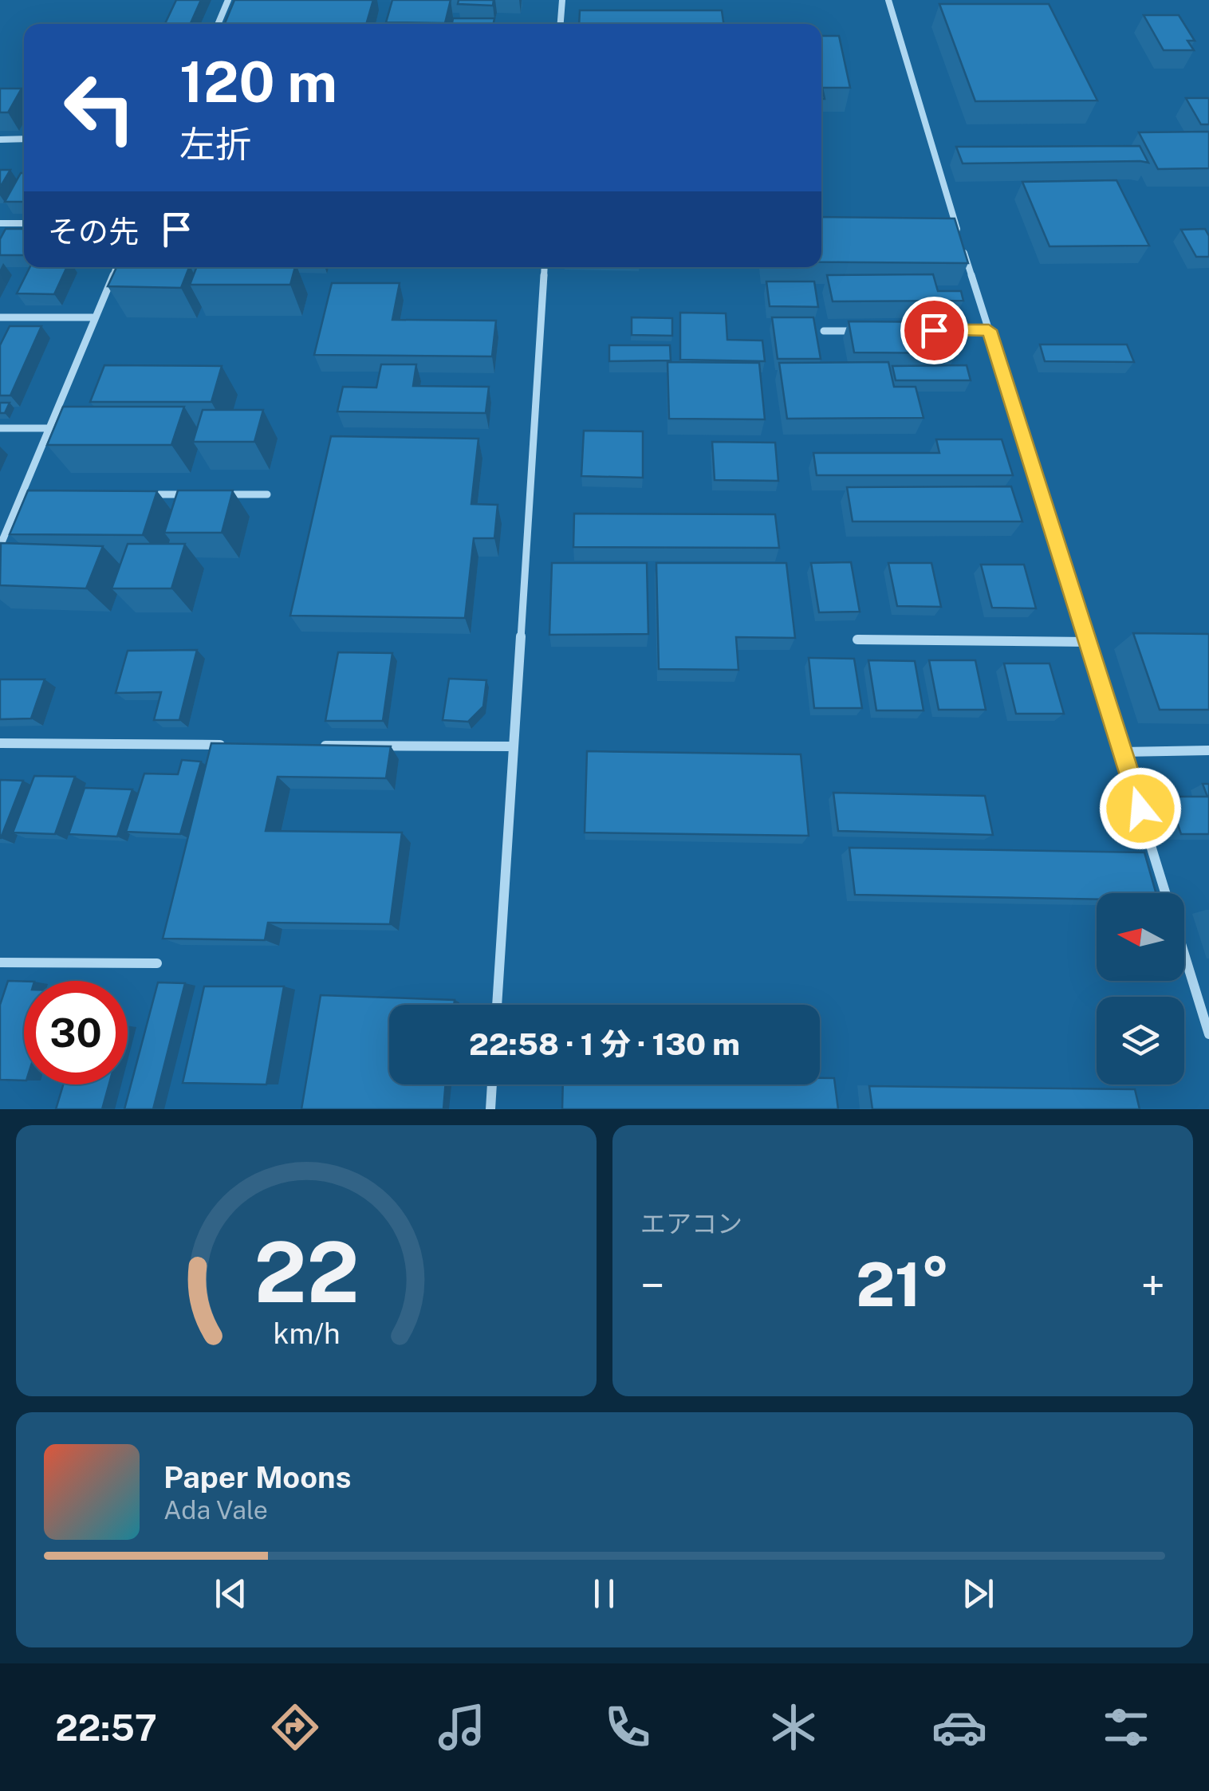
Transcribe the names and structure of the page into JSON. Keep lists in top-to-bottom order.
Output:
{
  "north": "left",
  "page": {
    "turn": ["120 m", "左折"],
    "then": "その先",
    "limit": "30",
    "trip": "22:58 · 1 分 · 130 m",
    "tile": "エアコン",
    "heat": ["−", "21°", "+"],
    "song": ["Paper Moons", "Ada Vale"],
    "tabs": "22:57",
    "gauge": ["22", "km/h"]
  }
}
